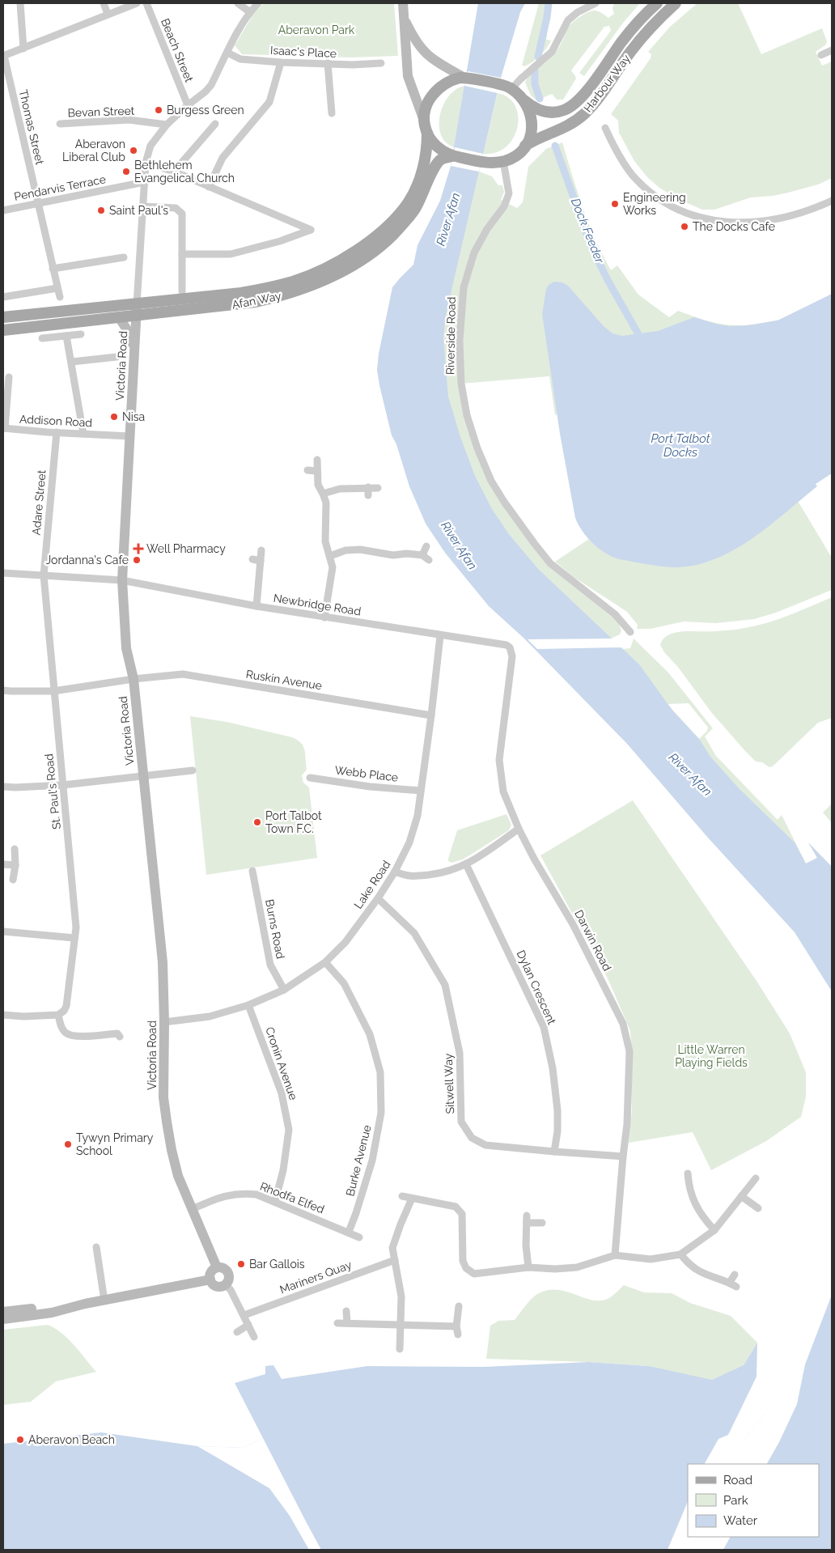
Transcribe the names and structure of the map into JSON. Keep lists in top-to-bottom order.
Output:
{
  "streets": {
    "main road": ["Harbour Way", "Afan Way"],
    "street": [
      "Beach Street",
      "Isaac's Place",
      "Bevan Street",
      "Thomas Street",
      "Pendarvis Terrace",
      "Riverside Road",
      "Victoria Road",
      "Addison Road",
      "Adare Street",
      "Newbridge Road",
      "Ruskin Avenue",
      "Webb Place",
      "St. Paul's Road",
      "Lake Road",
      "Burns Road",
      "Darwin Road",
      "Dylan Crescent",
      "Cronin Avenue",
      "Sitwell Way",
      "Burke Avenue",
      "Rhodfa Elfed",
      "Mariners Quay"
    ]
  },
  "crossings": [
    ["Beach Street", "Victoria Road"],
    ["Isaac's Place", "Victoria Road"],
    ["Harbour Way", "Afan Way"],
    ["Harbour Way", "Riverside Road"],
    ["Bevan Street", "Victoria Road"],
    ["Thomas Street", "Pendarvis Terrace"],
    ["Pendarvis Terrace", "Victoria Road"],
    ["Afan Way", "Riverside Road"],
    ["Afan Way", "Victoria Road"],
    ["Victoria Road", "Addison Road"],
    ["Victoria Road", "Newbridge Road"],
    ["Victoria Road", "Ruskin Avenue"],
    ["Victoria Road", "Lake Road"],
    ["Victoria Road", "Rhodfa Elfed"],
    ["Victoria Road", "Mariners Quay"],
    ["Addison Road", "Adare Street"],
    ["Adare Street", "Newbridge Road"],
    ["Adare Street", "St. Paul's Road"],
    ["Newbridge Road", "St. Paul's Road"],
    ["Newbridge Road", "Lake Road"],
    ["Newbridge Road", "Darwin Road"],
    ["Ruskin Avenue", "St. Paul's Road"],
    ["Ruskin Avenue", "Lake Road"],
    ["Webb Place", "Lake Road"],
    ["Lake Road", "Burns Road"],
    ["Lake Road", "Cronin Avenue"],
    ["Lake Road", "Sitwell Way"],
    ["Lake Road", "Burke Avenue"],
    ["Darwin Road", "Sitwell Way"],
    ["Dylan Crescent", "Sitwell Way"],
    ["Cronin Avenue", "Rhodfa Elfed"],
    ["Burke Avenue", "Rhodfa Elfed"]
  ],
  "water": ["River Afan", "Dock Feeder", "Port Talbot Docks"],
  "parks": ["Aberavon Park", "Little Warren Playing Fields"],
  "places": {
    "other": [
      "Burgess Green",
      "Aberavon Liberal Club",
      "Bethlehem Evangelical Church",
      "Engineering Works",
      "Saint Paul's",
      "The Docks Cafe",
      "Nisa",
      "Jordanna's Cafe",
      "Port Talbot Town F.C.",
      "Tywyn Primary School",
      "Bar Gallois",
      "Aberavon Beach"
    ],
    "health": ["Well Pharmacy"]
  },
  "legend": ["Road", "Park", "Water"]
}
